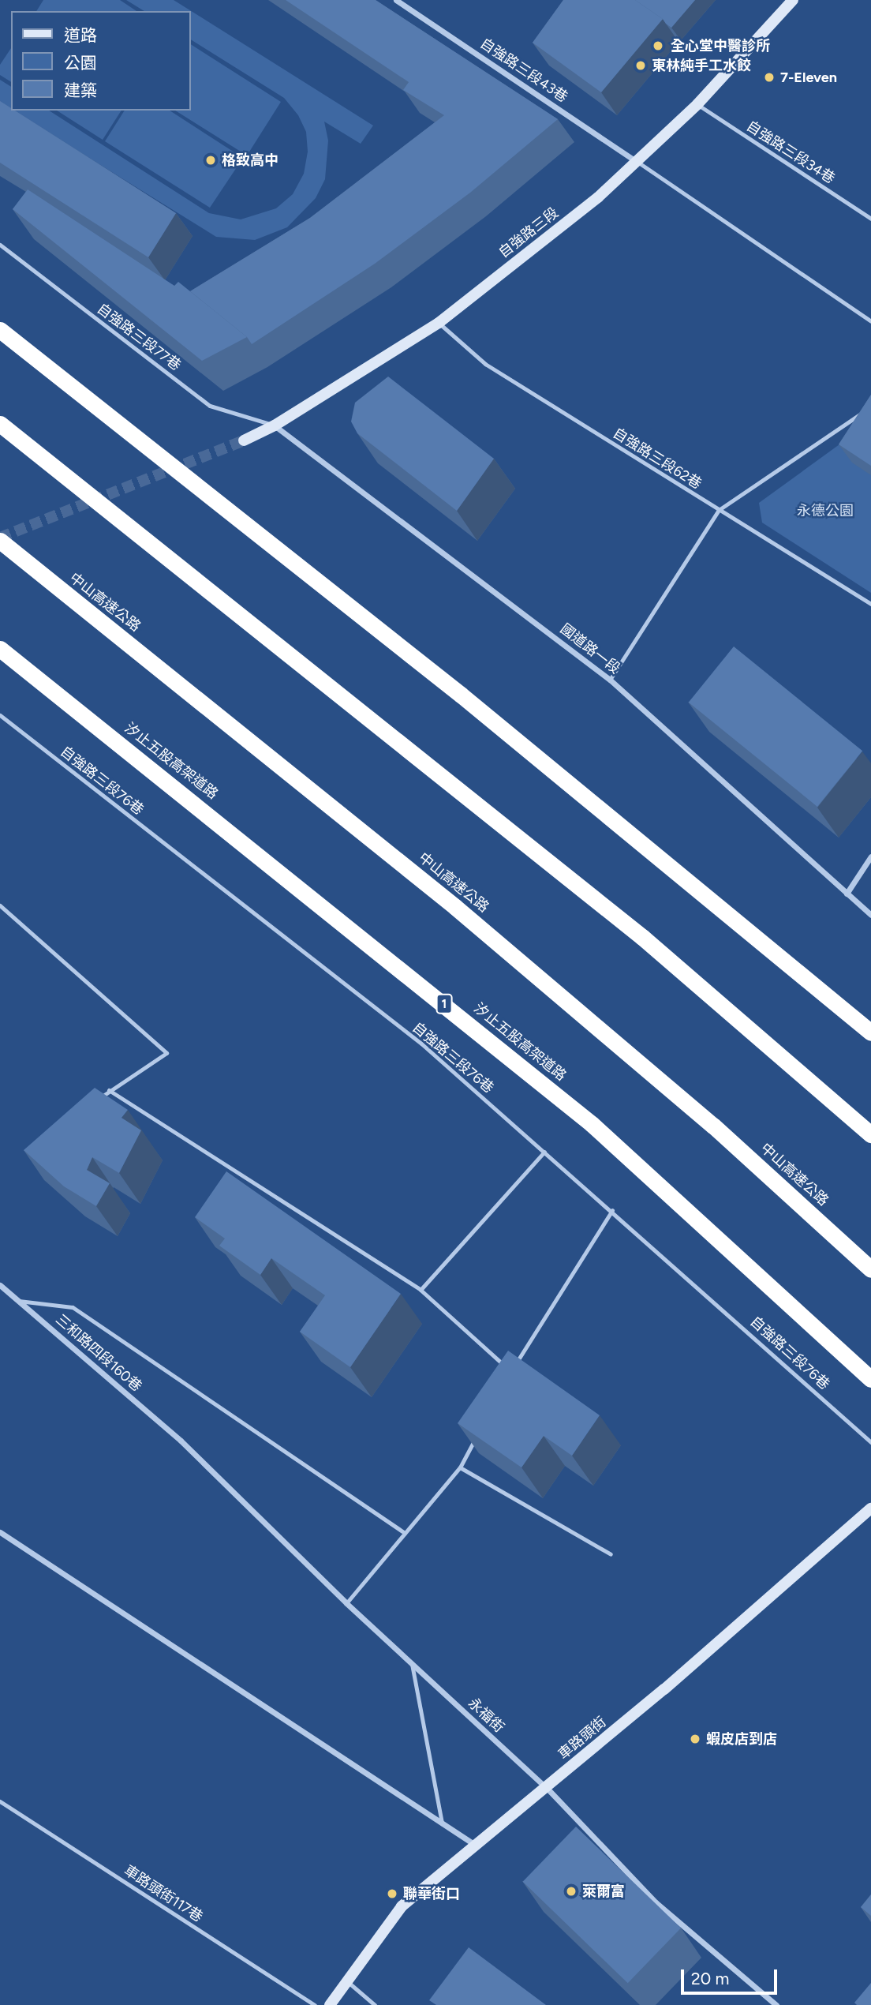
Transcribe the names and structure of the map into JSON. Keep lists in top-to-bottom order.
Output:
{
  "streets": {
    "highway": ["中山高速公路", "汐止五股高架道路", "1"],
    "street": [
      "自強路三段43巷",
      "自強路三段",
      "國道路一段",
      "三和路四段160巷",
      "永福街",
      "車路頭街"
    ],
    "lane": [
      "自強路三段34巷",
      "自強路三段77巷",
      "自強路三段62巷",
      "自強路三段76巷",
      "車路頭街117巷"
    ]
  },
  "crossings": [
    ["自強路三段43巷", "自強路三段"],
    ["自強路三段34巷", "自強路三段"],
    ["自強路三段", "自強路三段77巷"],
    ["自強路三段", "自強路三段62巷"],
    ["自強路三段", "國道路一段"],
    ["自強路三段77巷", "國道路一段"],
    ["三和路四段160巷", "永福街"],
    ["永福街", "車路頭街"]
  ],
  "parks": ["永德公園"],
  "places": [
    "全心堂中醫診所",
    "東林純手工水餃",
    "7-Eleven",
    "格致高中",
    "蝦皮店到店",
    "萊爾富",
    "聯華街口"
  ],
  "legend": ["道路", "公園", "建築"],
  "scale_bar": "20 m"
}
